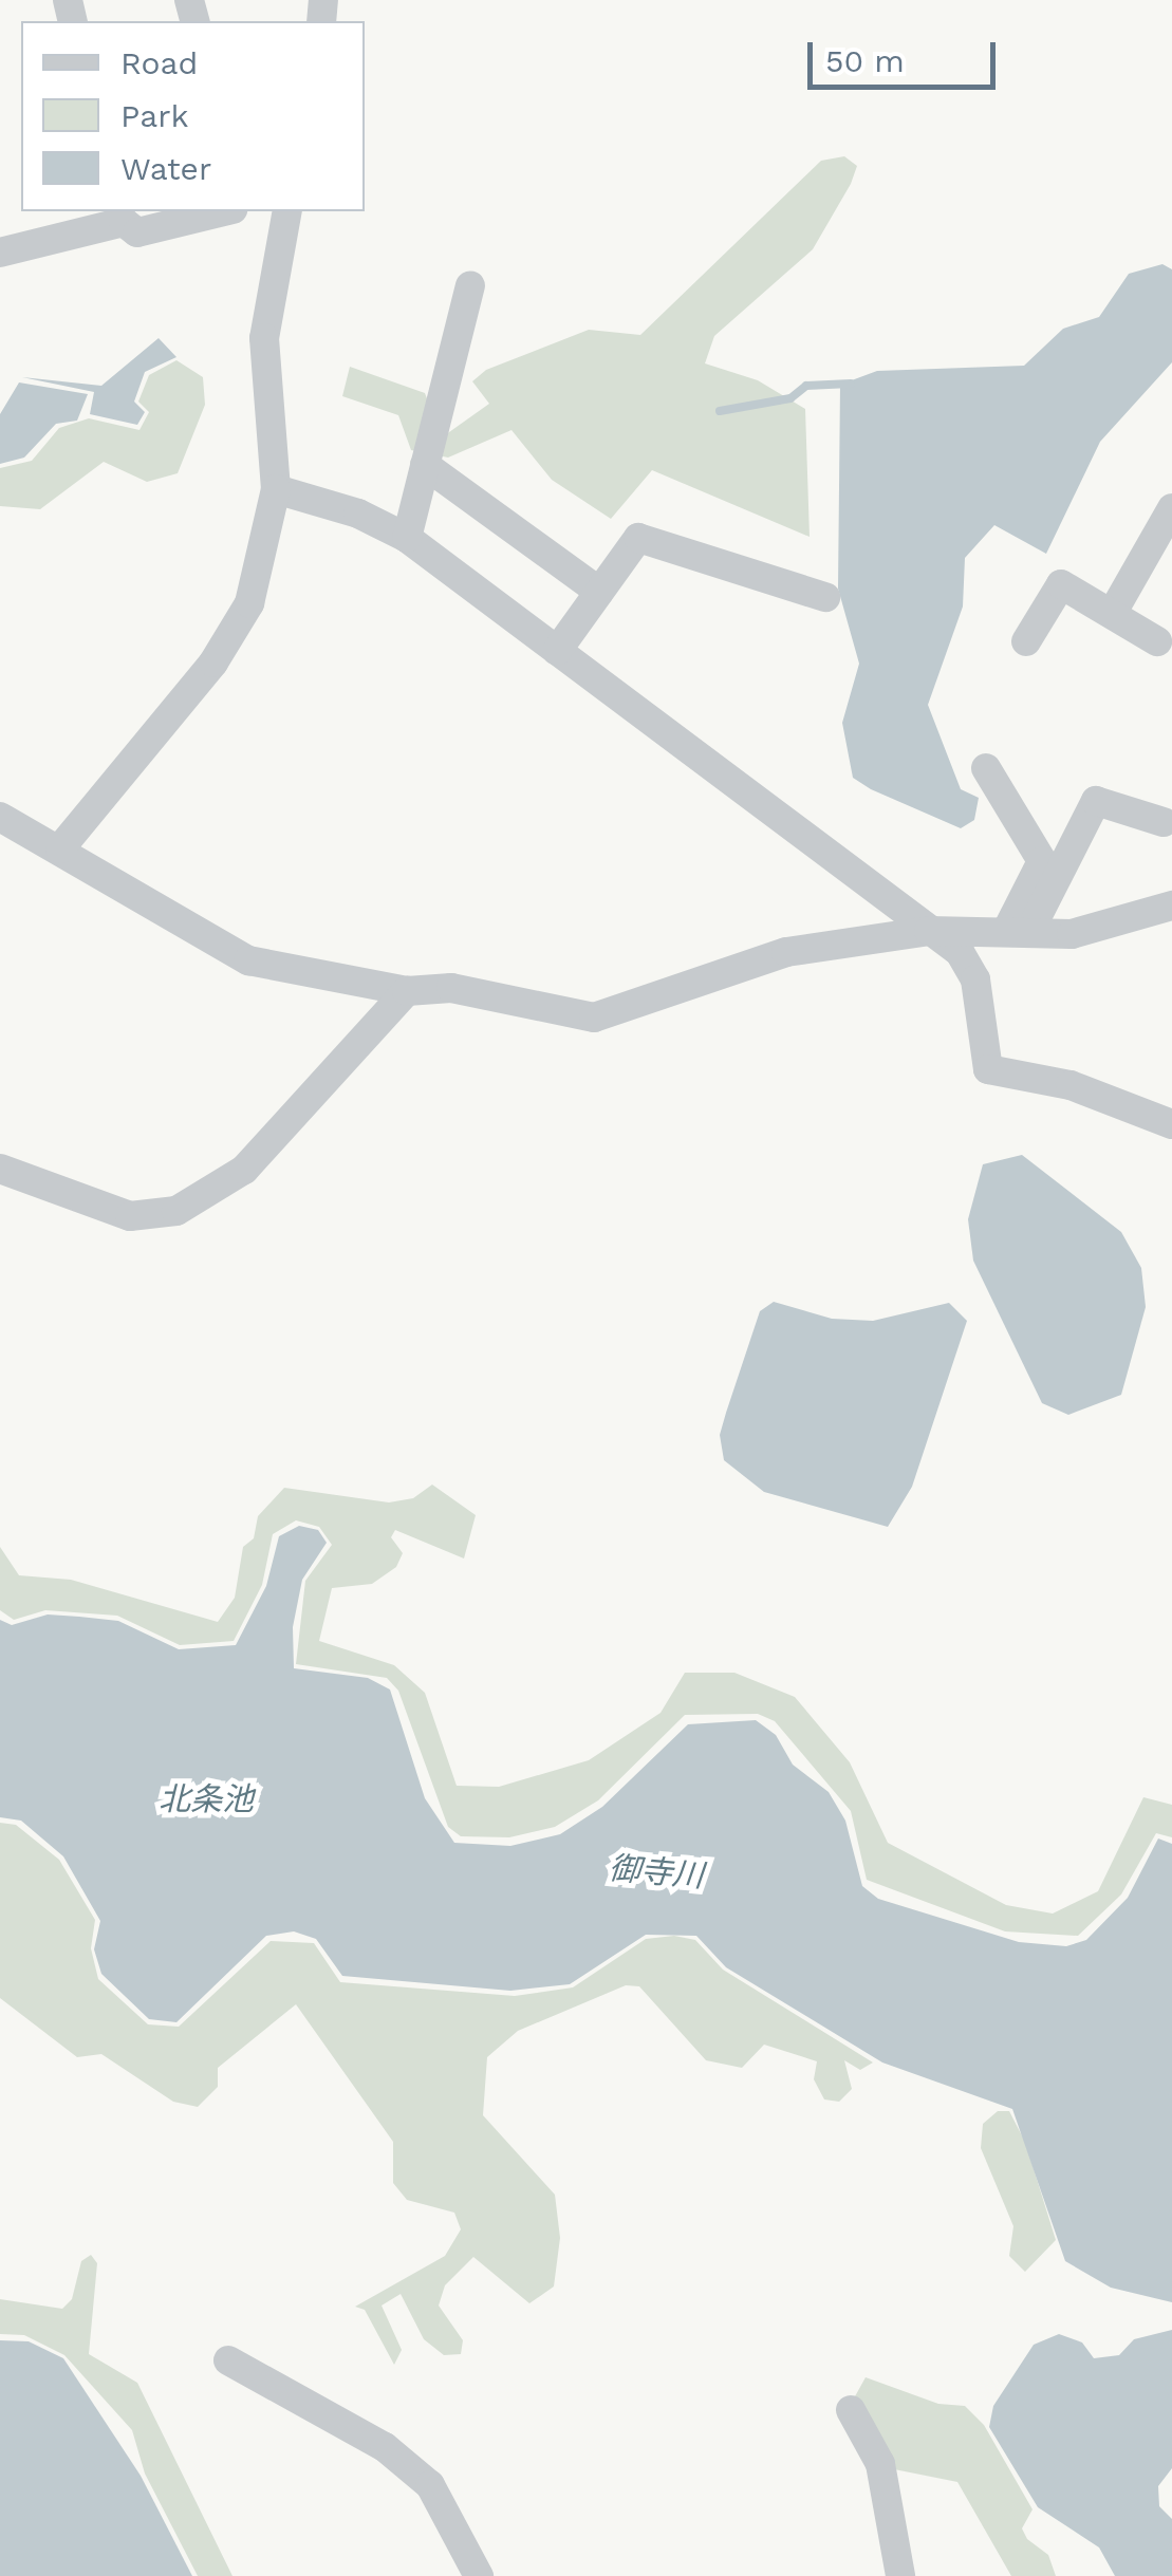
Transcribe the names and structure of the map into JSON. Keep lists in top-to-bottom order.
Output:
{
  "water": ["北条池", "御寺川"],
  "legend": ["Road", "Park", "Water"],
  "scale_bar": "50 m"
}
